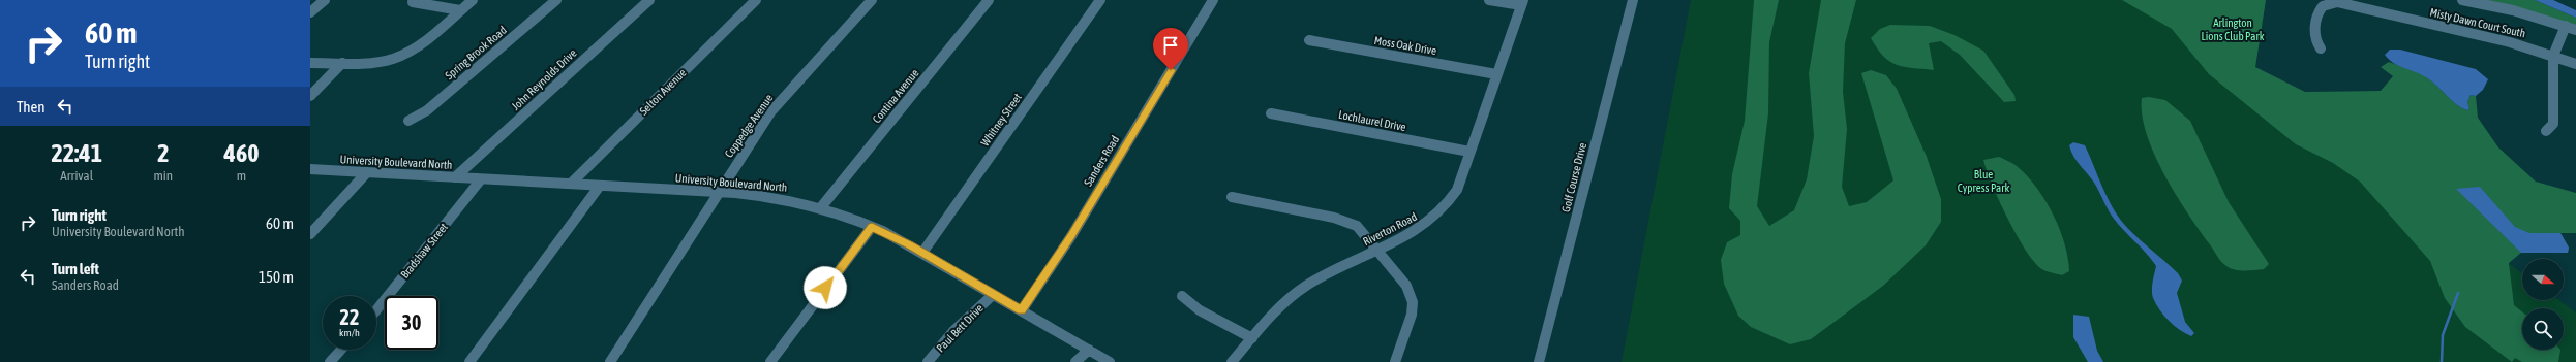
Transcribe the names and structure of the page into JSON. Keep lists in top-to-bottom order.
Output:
{
  "streets": {
    "street": [
      "Misty Dawn Court South",
      "Moss Oak Drive",
      "Spring Brook Road",
      "John Reynolds Drive",
      "Selton Avenue",
      "Contina Avenue",
      "Whitney Street",
      "Lochlaurel Drive",
      "Coppedge Avenue",
      "Sanders Road",
      "University Boulevard North",
      "Golf Course Drive",
      "Riverton Road",
      "Bradshaw Street",
      "Paul Bett Drive"
    ]
  },
  "crossings": [
    ["Moss Oak Drive", "Riverton Road"],
    ["John Reynolds Drive", "University Boulevard North"],
    ["Selton Avenue", "University Boulevard North"],
    ["Contina Avenue", "University Boulevard North"],
    ["Whitney Street", "University Boulevard North"],
    ["Lochlaurel Drive", "Riverton Road"],
    ["Coppedge Avenue", "University Boulevard North"],
    ["Sanders Road", "University Boulevard North"],
    ["University Boulevard North", "Bradshaw Street"],
    ["University Boulevard North", "Paul Bett Drive"]
  ],
  "parks": ["Arlington Lions Club Park", "Blue Cypress Park"],
  "north": "right",
  "page": {
    "turn": ["60 m", "Turn right"],
    "then": "Then",
    "eta": [
      "22:41",
      "Arrival",
      "2",
      "min",
      "460",
      "m"
    ],
    "list": [
      {
        "name": "Turn right",
        "note": "University Boulevard North",
        "value": "60 m"
      },
      {
        "name": "Turn left",
        "note": "Sanders Road",
        "value": "150 m"
      }
    ],
    "speed": "22 km/h",
    "limit": "30"
  }
}
